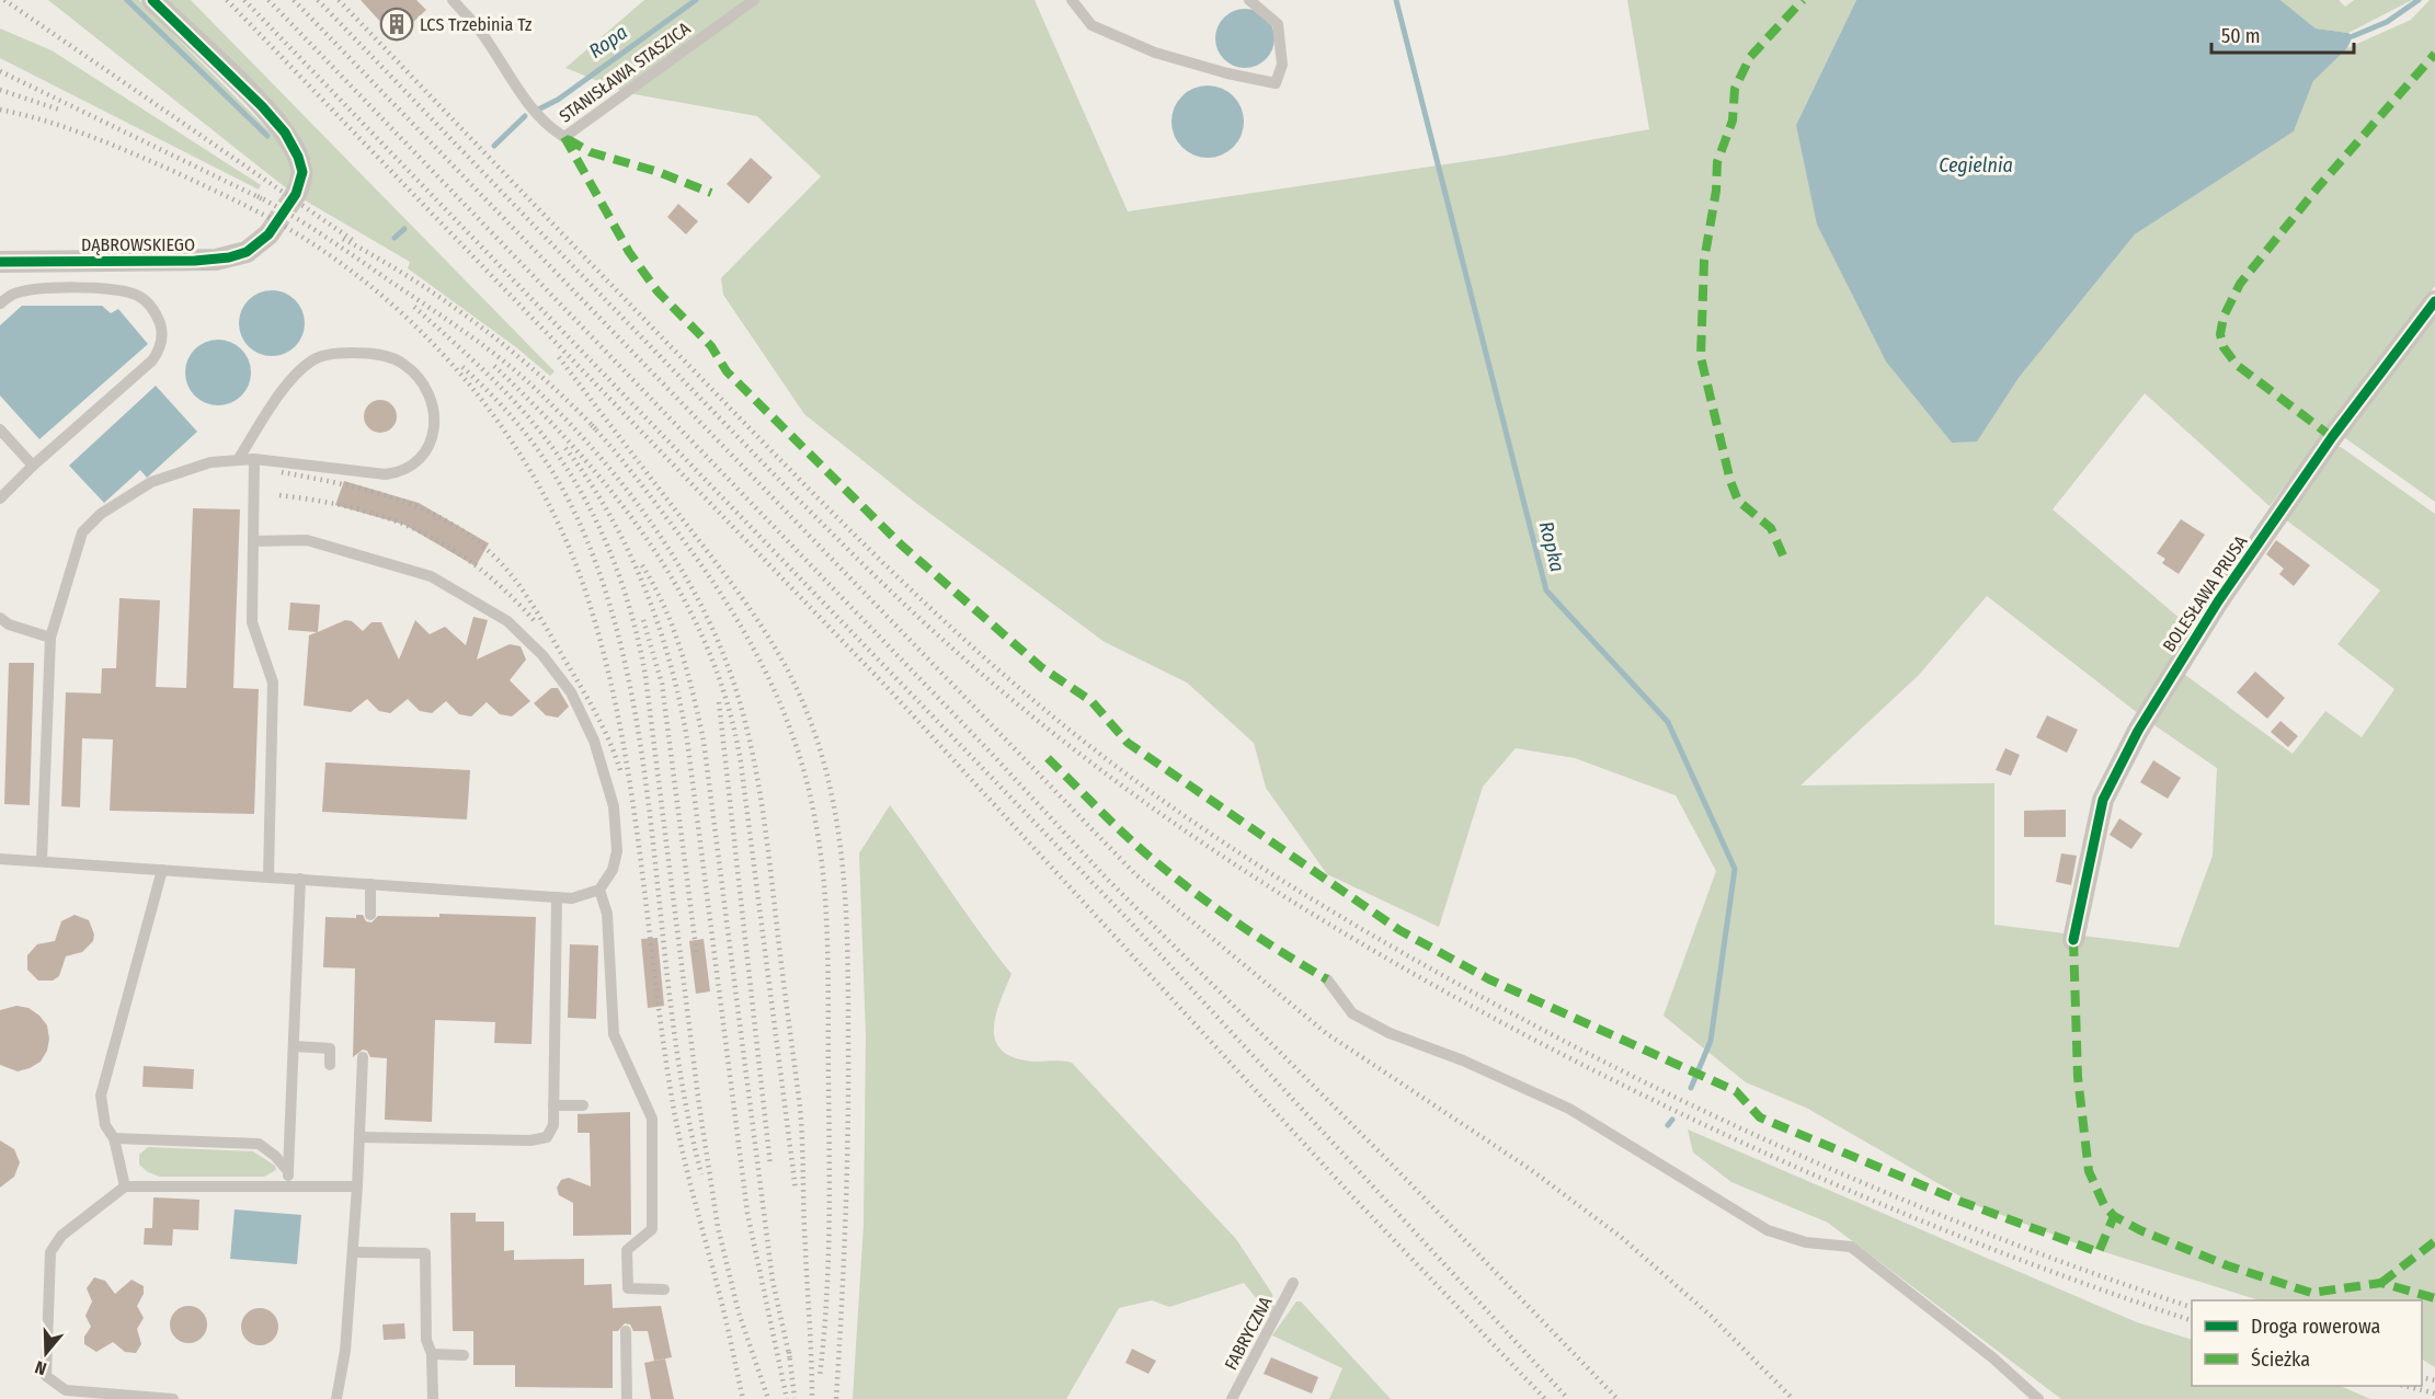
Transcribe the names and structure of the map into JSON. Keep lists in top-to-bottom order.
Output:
{
  "streets": {
    "street": ["DĄBROWSKIEGO", "BOLESŁAWA PRUSA"],
    "lane": ["STANISŁAWA STASZICA", "FABRYCZNA"]
  },
  "water": ["Ropa", "Cegielnia", "Ropka"],
  "places": {
    "building": ["LCS Trzebinia Tz"]
  },
  "legend": ["Droga rowerowa", "Ścieżka"],
  "scale_bar": "50 m",
  "north": "bottom"
}
